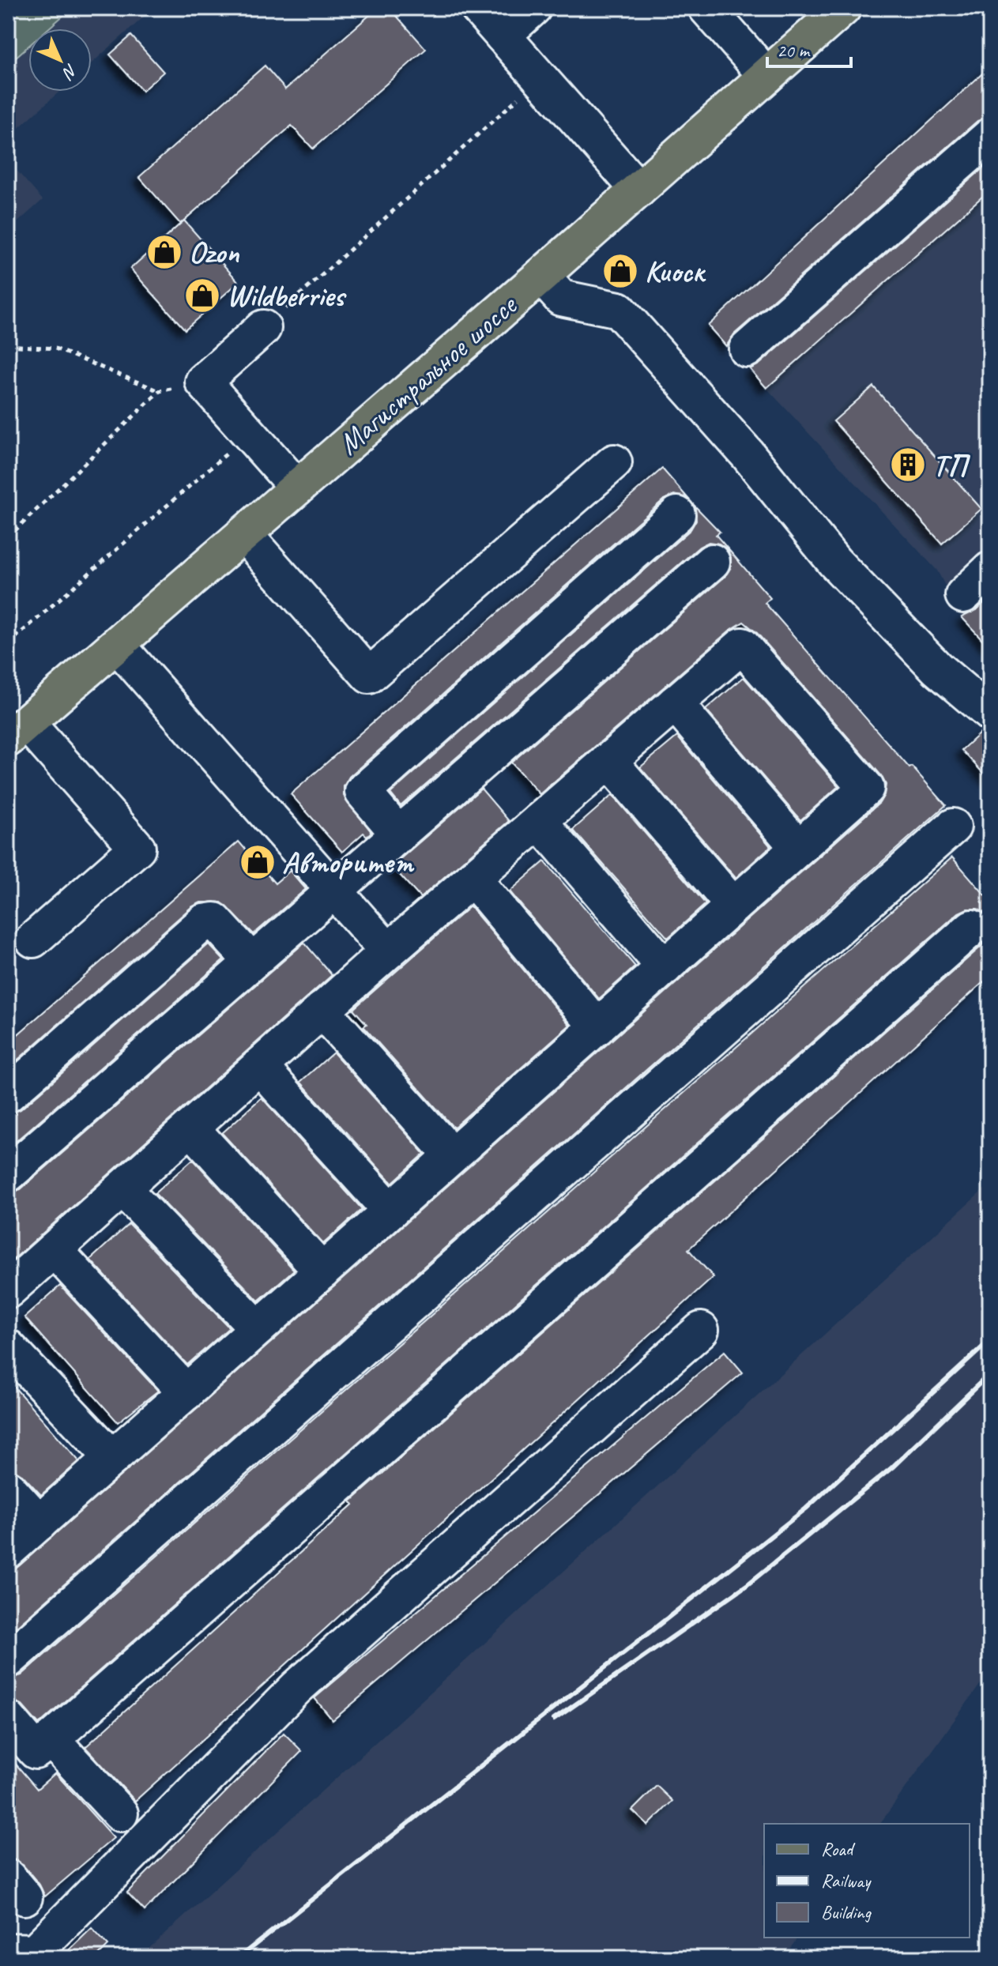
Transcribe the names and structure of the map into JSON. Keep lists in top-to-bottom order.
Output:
{
  "streets": {
    "main road": ["Магистральное шоссе"]
  },
  "places": {
    "shop": [
      "Ozon",
      "Киоск",
      "Wildberries",
      "Авторитет"
    ],
    "building": ["ТП"]
  },
  "legend": ["Road", "Railway", "Building"],
  "scale_bar": "20 m",
  "north": "bottom right"
}
